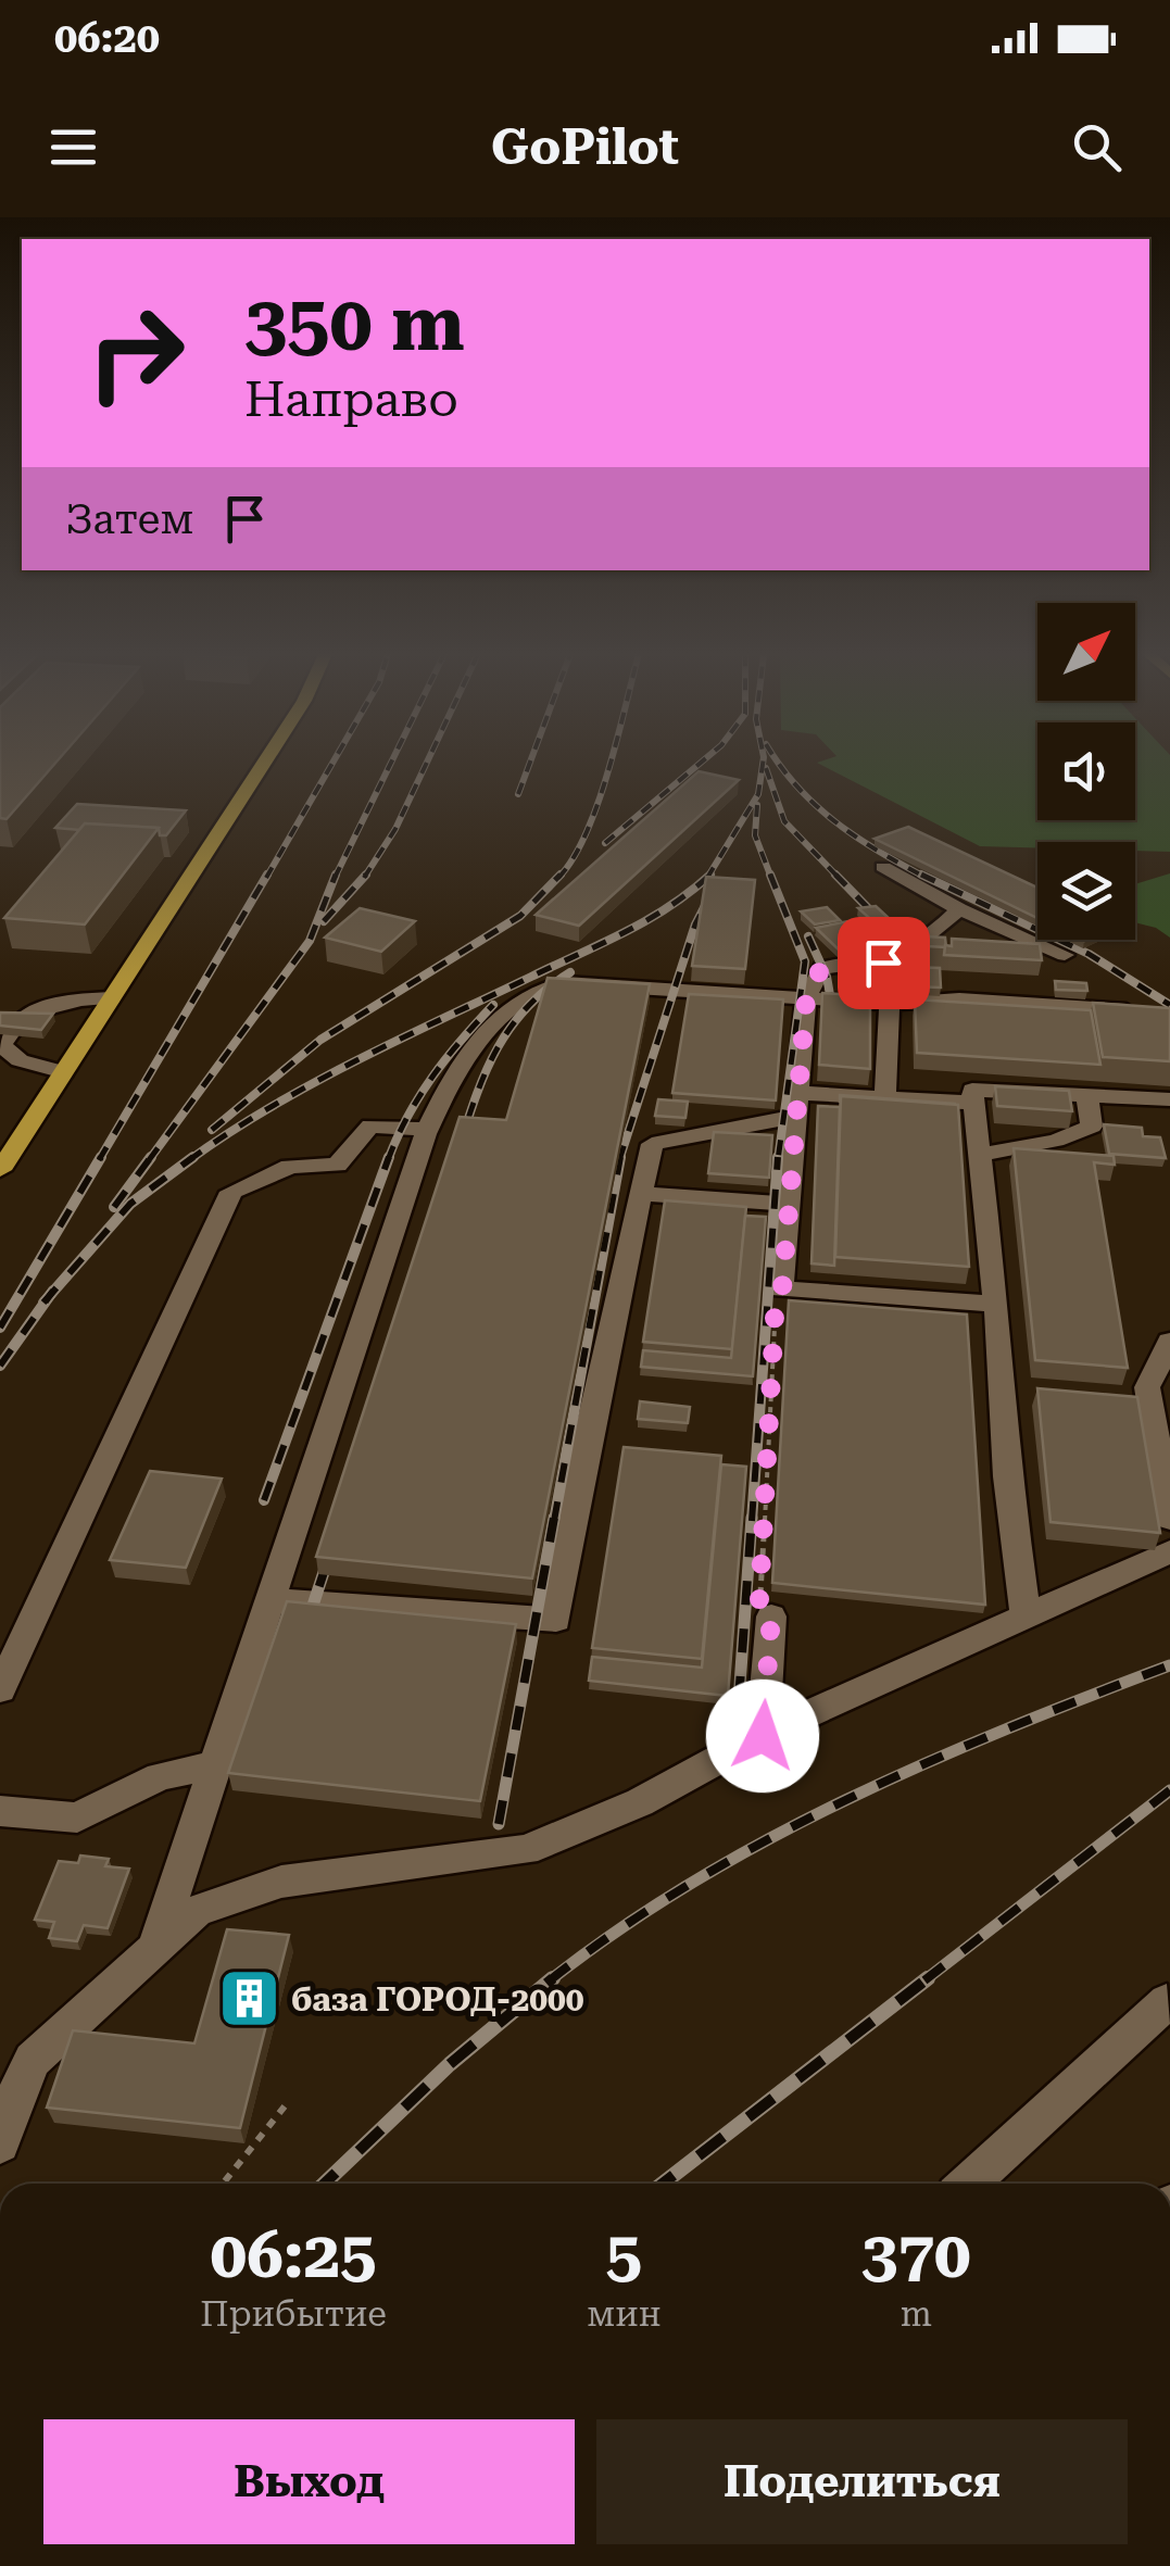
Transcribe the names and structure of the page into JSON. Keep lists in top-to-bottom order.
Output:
{
  "places": {
    "building": ["база ГОРОД-2000"]
  },
  "north": "top right",
  "page": {
    "status": "06:20",
    "header": "GoPilot",
    "turn": ["350 m", "Направо"],
    "then": "Затем",
    "eta": [
      "06:25",
      "Прибытие",
      "5",
      "мин",
      "370",
      "m"
    ],
    "buttons": ["Выход", "Поделиться"]
  }
}
